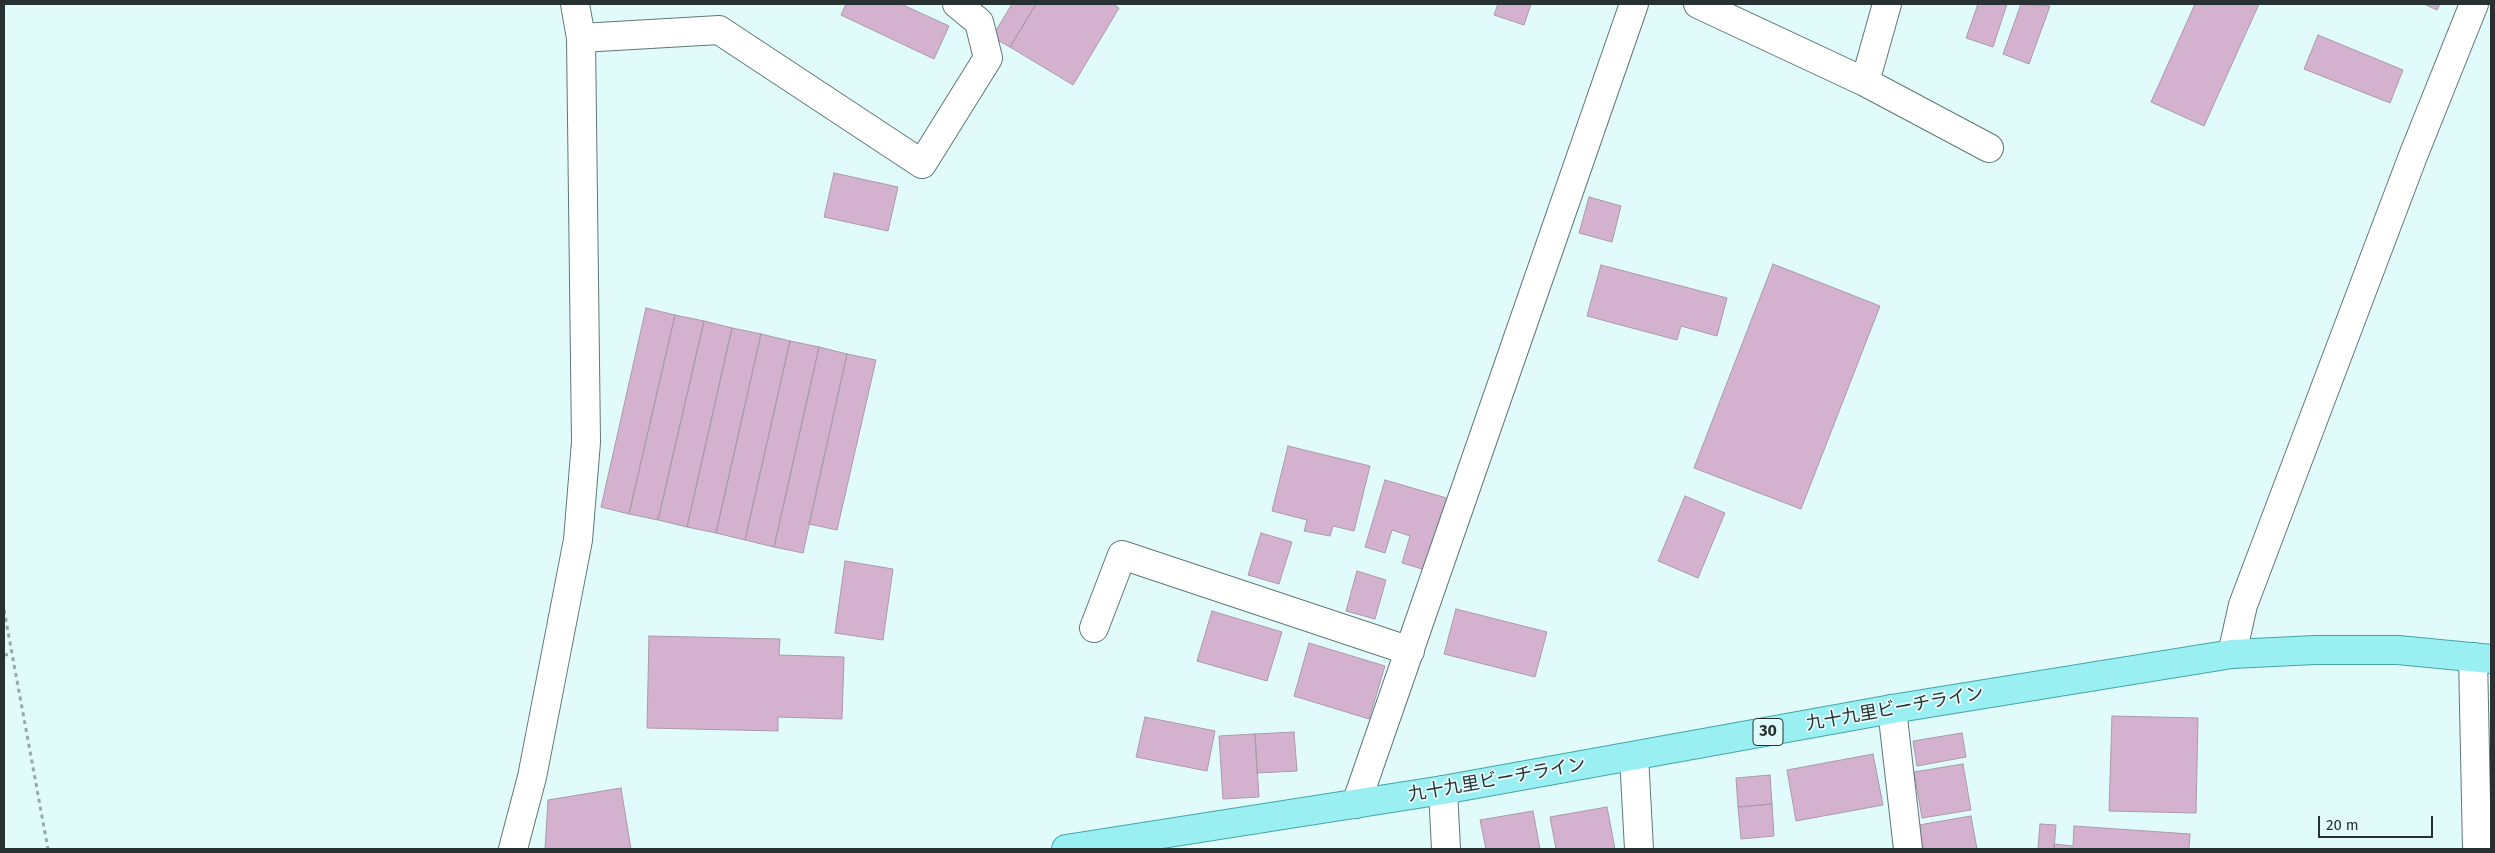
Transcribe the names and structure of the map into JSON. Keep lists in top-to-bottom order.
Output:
{
  "streets": {
    "main road": ["九十九里ビーチライン", "30"]
  },
  "scale_bar": "20 m"
}
